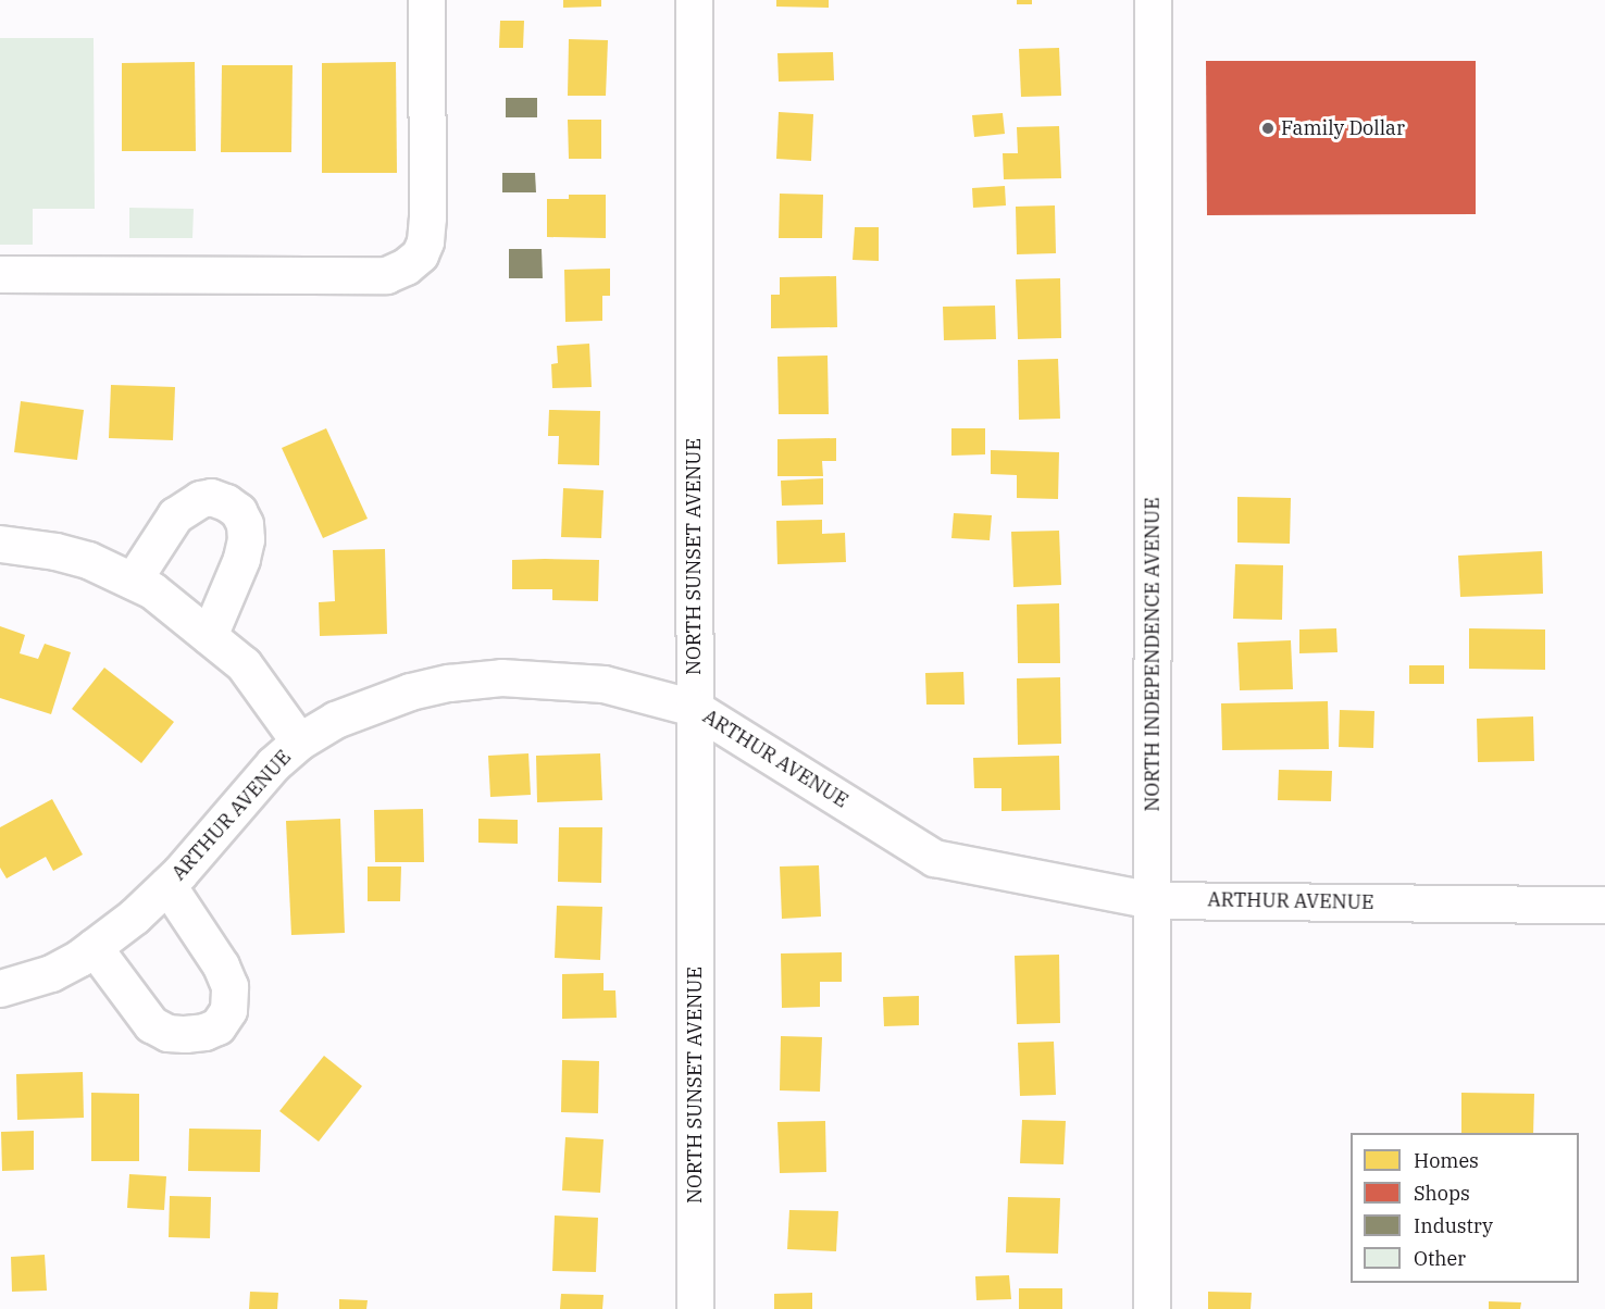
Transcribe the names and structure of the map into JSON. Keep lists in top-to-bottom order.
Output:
{
  "streets": {
    "street": ["NORTH SUNSET AVENUE", "NORTH INDEPENDENCE AVENUE", "ARTHUR AVENUE"]
  },
  "crossings": [
    ["NORTH SUNSET AVENUE", "ARTHUR AVENUE"],
    ["NORTH INDEPENDENCE AVENUE", "ARTHUR AVENUE"]
  ],
  "places": ["Family Dollar"],
  "legend": [
    "Homes",
    "Shops",
    "Industry",
    "Other"
  ]
}
